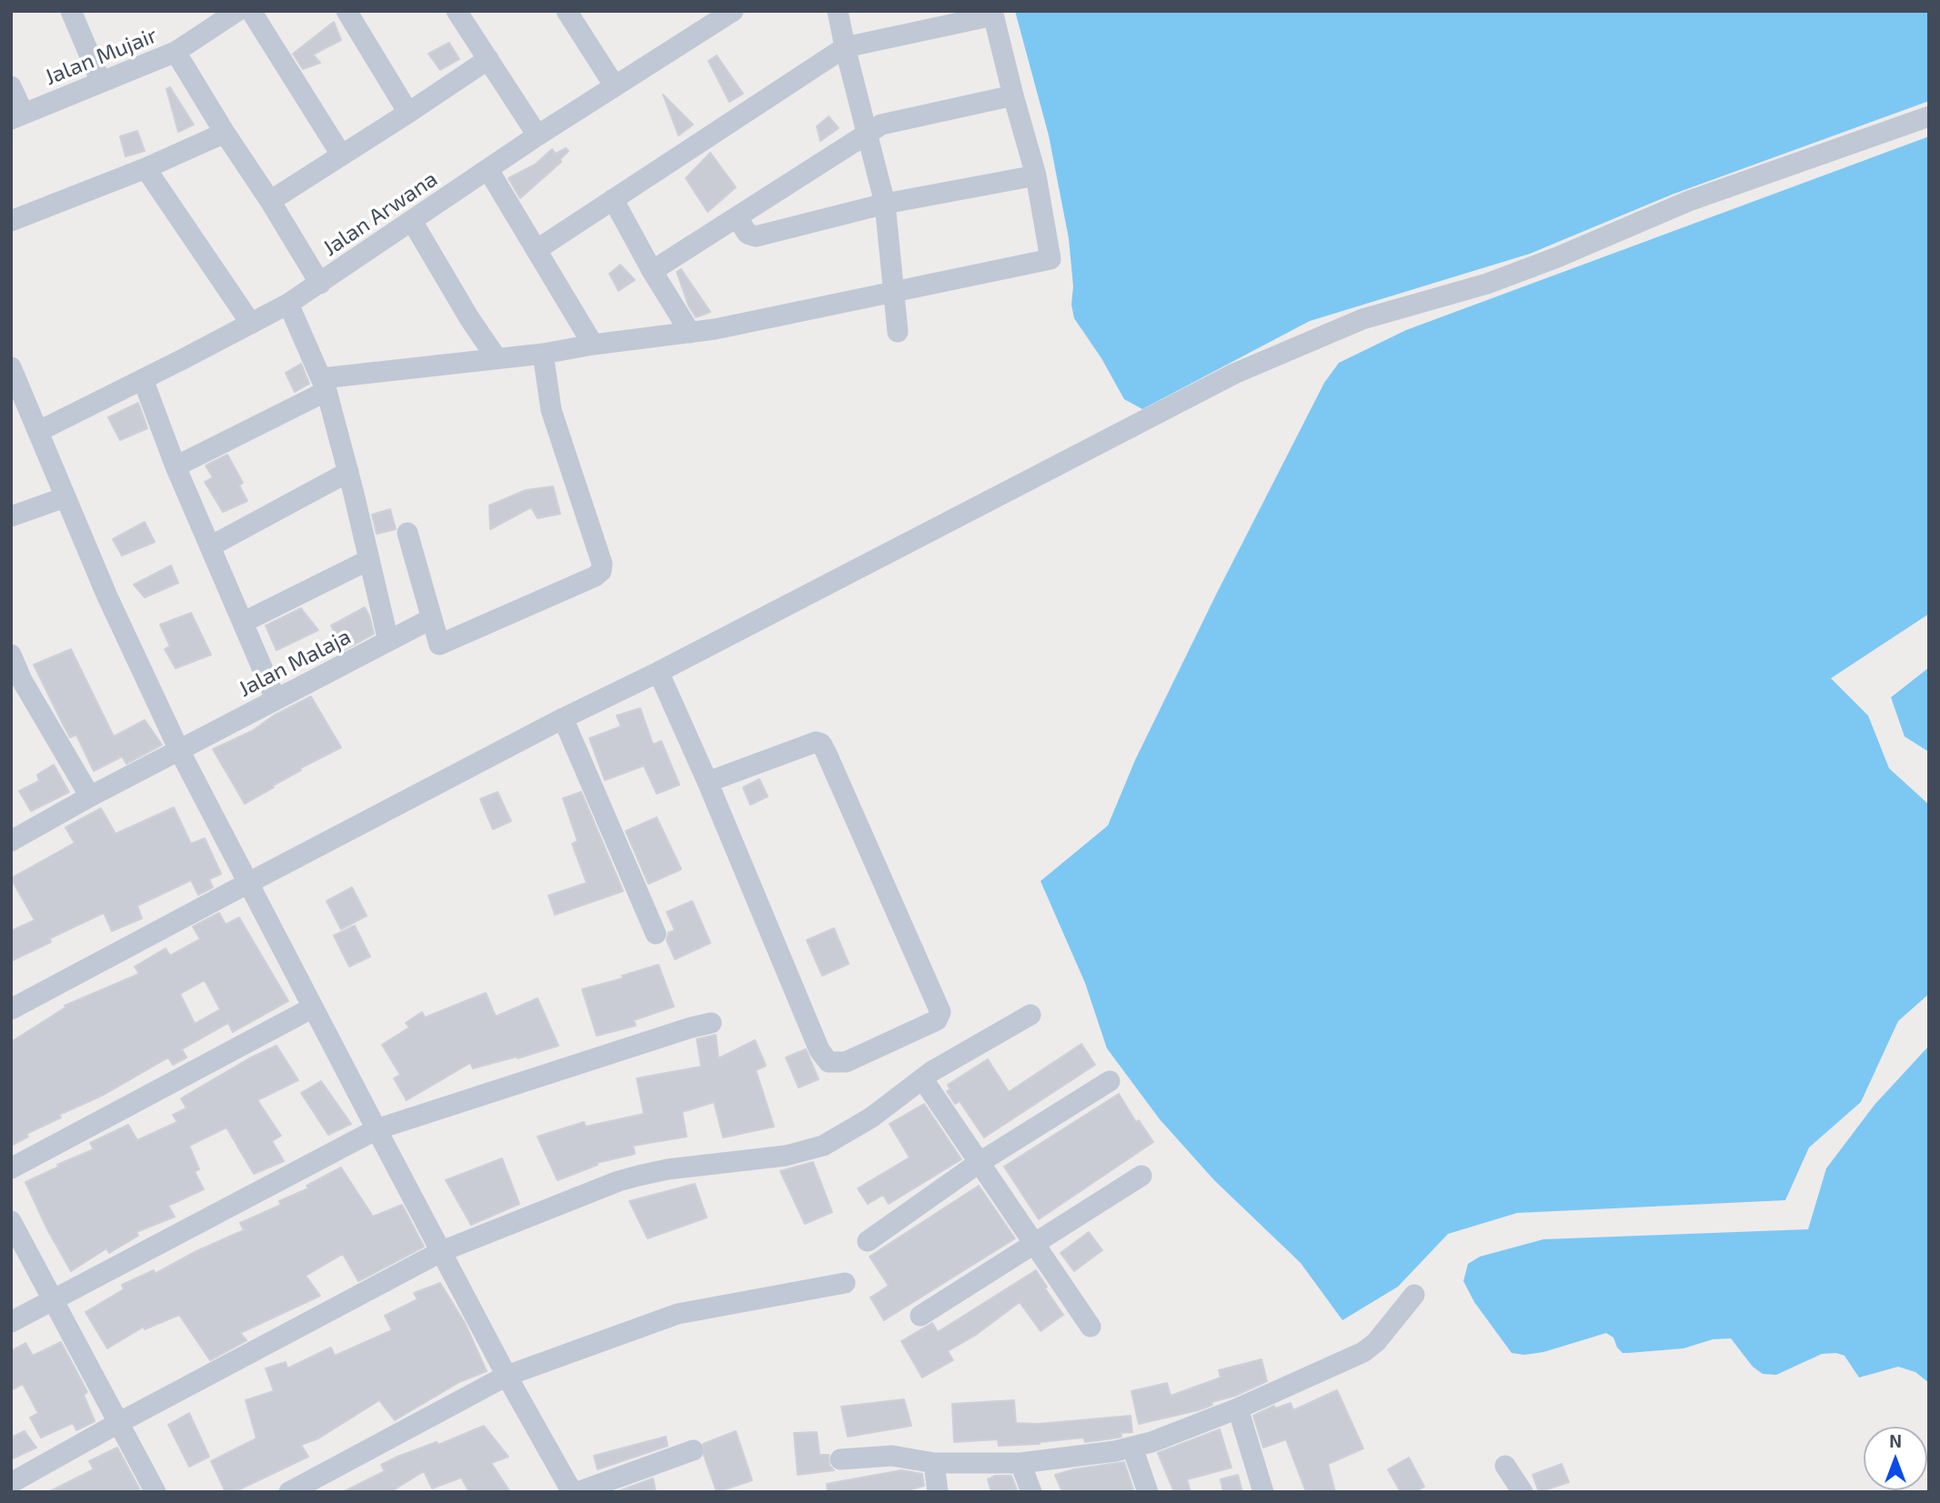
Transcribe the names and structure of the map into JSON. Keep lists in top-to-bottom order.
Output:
{
  "streets": {
    "street": ["Jalan Mujair", "Jalan Arwana", "Jalan Malaja"]
  },
  "north": "top"
}
